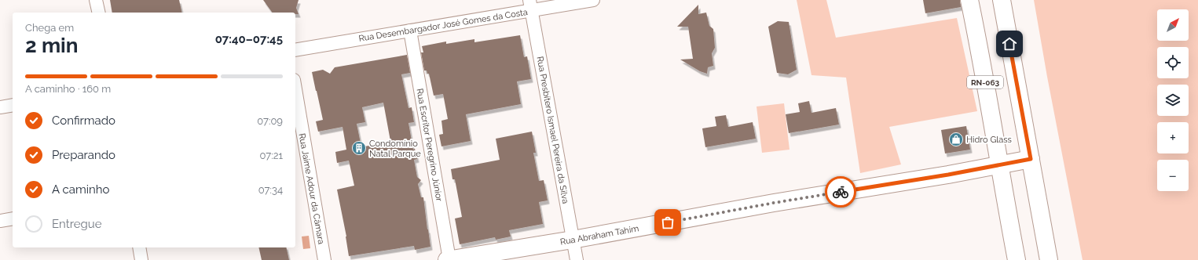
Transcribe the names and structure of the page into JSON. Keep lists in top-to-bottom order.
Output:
{
  "streets": {
    "main road": ["RN-063", "Rua Abraham Tahim"],
    "street": [
      "Rua Desembargador José Gomes da Costa",
      "Rua Presbítero Ismael Pereira da Silva",
      "Rua Escritor Peregrino Júnior",
      "Rua Jaime Adour da Câmara"
    ]
  },
  "crossings": [
    ["Rua Desembargador José Gomes da Costa", "Rua Presbítero Ismael Pereira da Silva"],
    ["Rua Desembargador José Gomes da Costa", "Rua Escritor Peregrino Júnior"],
    ["RN-063", "Rua Abraham Tahim"],
    ["Rua Presbítero Ismael Pereira da Silva", "Rua Abraham Tahim"],
    ["Rua Escritor Peregrino Júnior", "Rua Abraham Tahim"]
  ],
  "places": {
    "shop": ["Hidro Glass"],
    "building": ["Condomínio Natal Parque"]
  },
  "north": "top right",
  "page": {
    "map_buttons": ["+", "−"],
    "heading": ["2 min", "Chega em", "07:40–07:45"],
    "bar": "A caminho · 160 m",
    "list": [
      ["Confirmado", "07:09"],
      ["Preparando", "07:21"],
      ["A caminho", "07:34"],
      "Entregue"
    ]
  }
}
